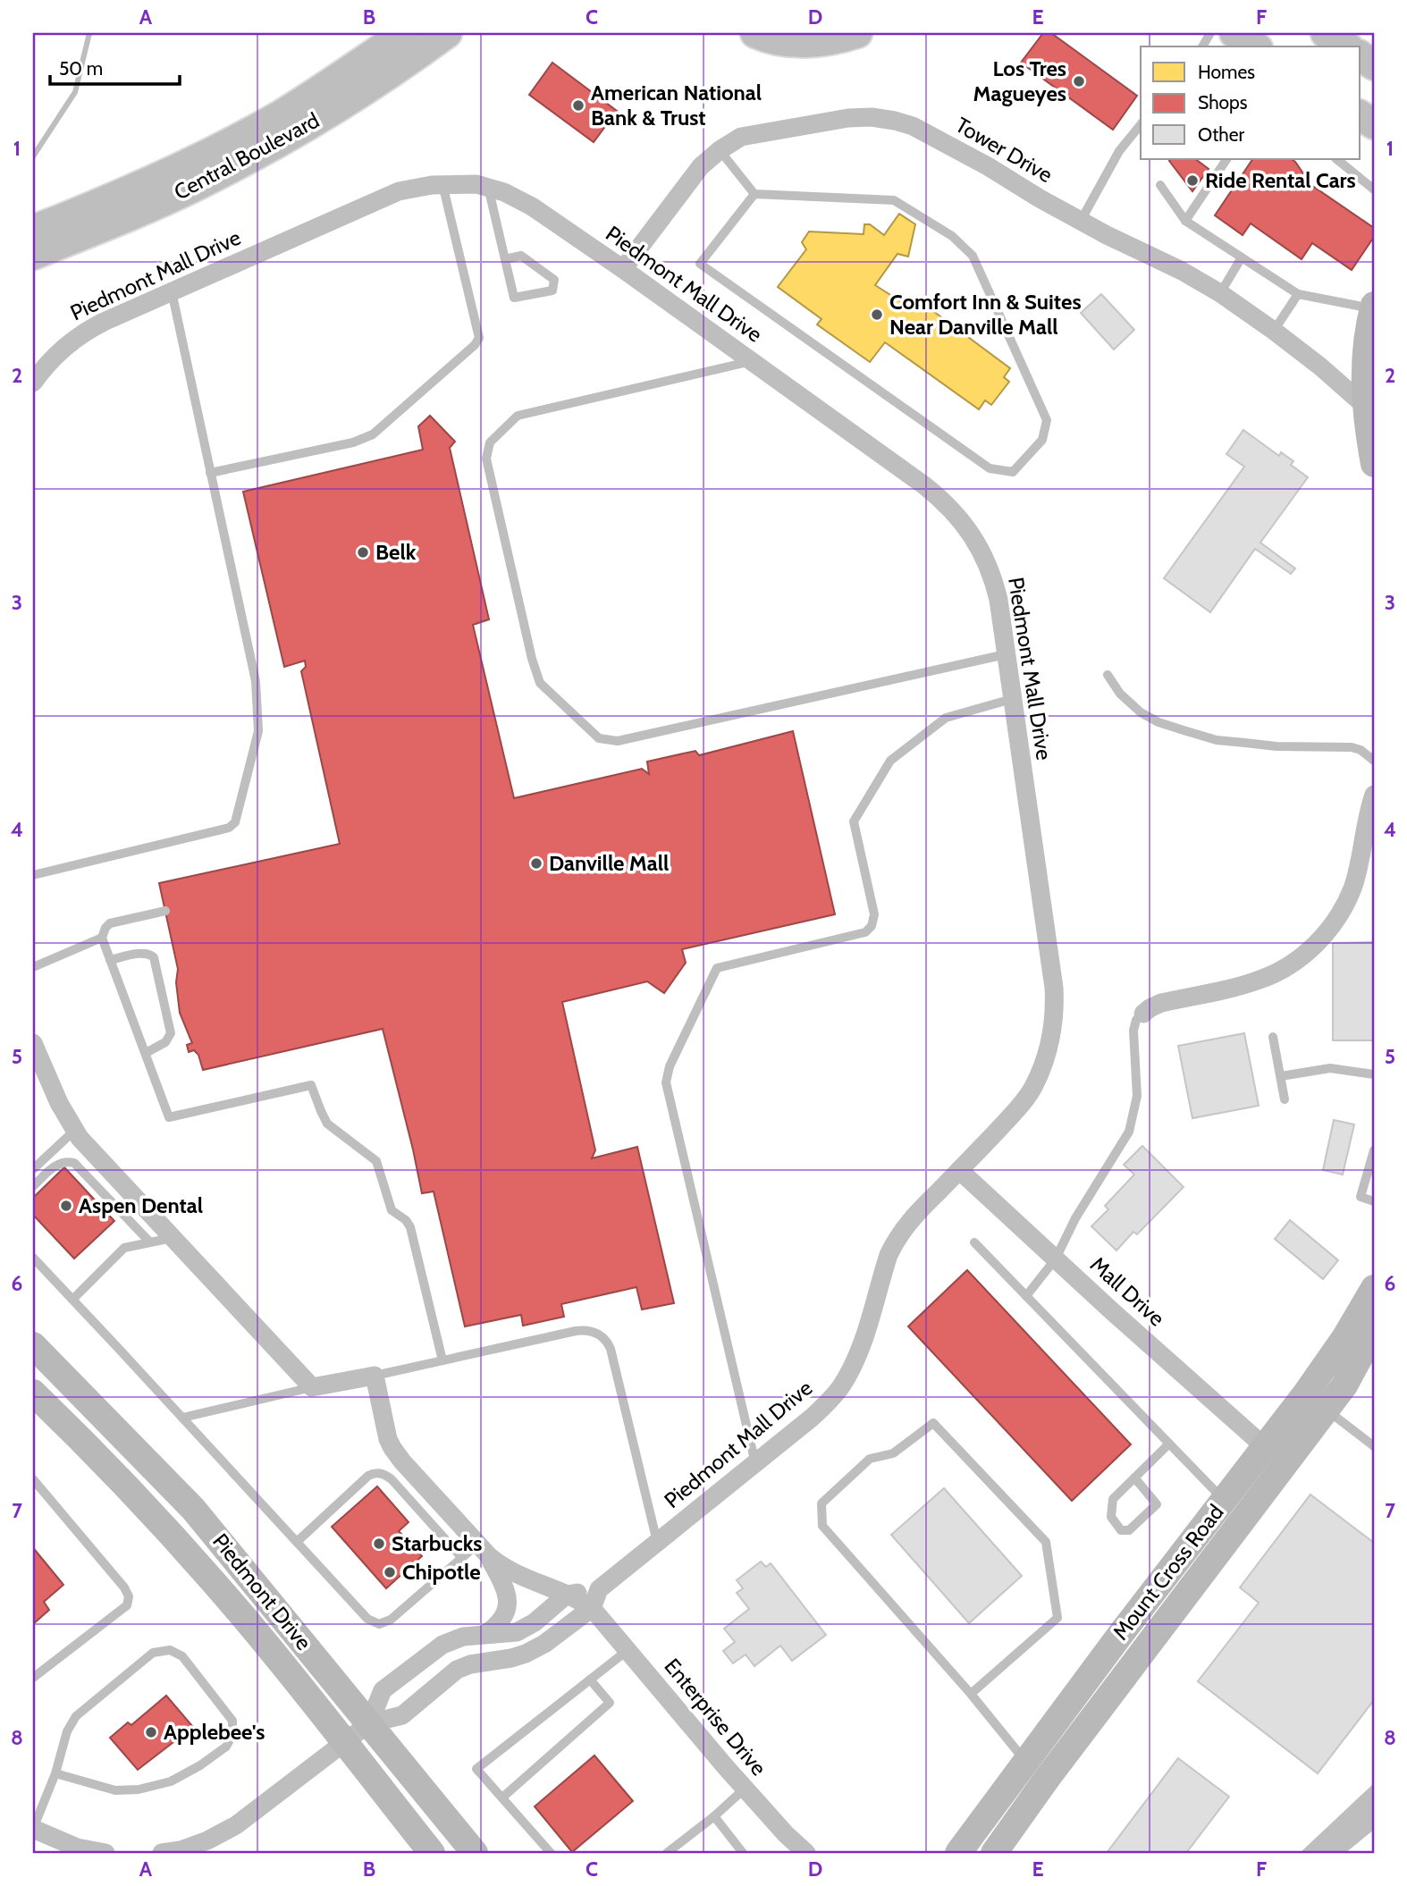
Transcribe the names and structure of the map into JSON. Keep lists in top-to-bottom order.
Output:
{
  "streets": {
    "main road": ["Central Boulevard", "Mount Cross Road", "Piedmont Drive"],
    "street": [
      "Tower Drive",
      "Piedmont Mall Drive",
      "Mall Drive",
      "Enterprise Drive"
    ]
  },
  "crossings": [
    ["Tower Drive", "Piedmont Mall Drive"],
    ["Piedmont Mall Drive", "Mall Drive"],
    ["Piedmont Mall Drive", "Enterprise Drive"],
    ["Mall Drive", "Mount Cross Road"]
  ],
  "places": [
    "Los Tres Magueyes",
    "American National Bank & Trust",
    "Ride Rental Cars",
    "Comfort Inn & Suites Near Danville Mall",
    "Belk",
    "Danville Mall",
    "Aspen Dental",
    "Starbucks",
    "Chipotle",
    "Applebee's"
  ],
  "legend": ["Homes", "Shops", "Other"],
  "scale_bar": "50 m",
  "grid": {
    "columns": [
      "A",
      "B",
      "C",
      "D",
      "E",
      "F"
    ],
    "rows": [
      "1",
      "2",
      "3",
      "4",
      "5",
      "6",
      "7",
      "8"
    ]
  }
}
